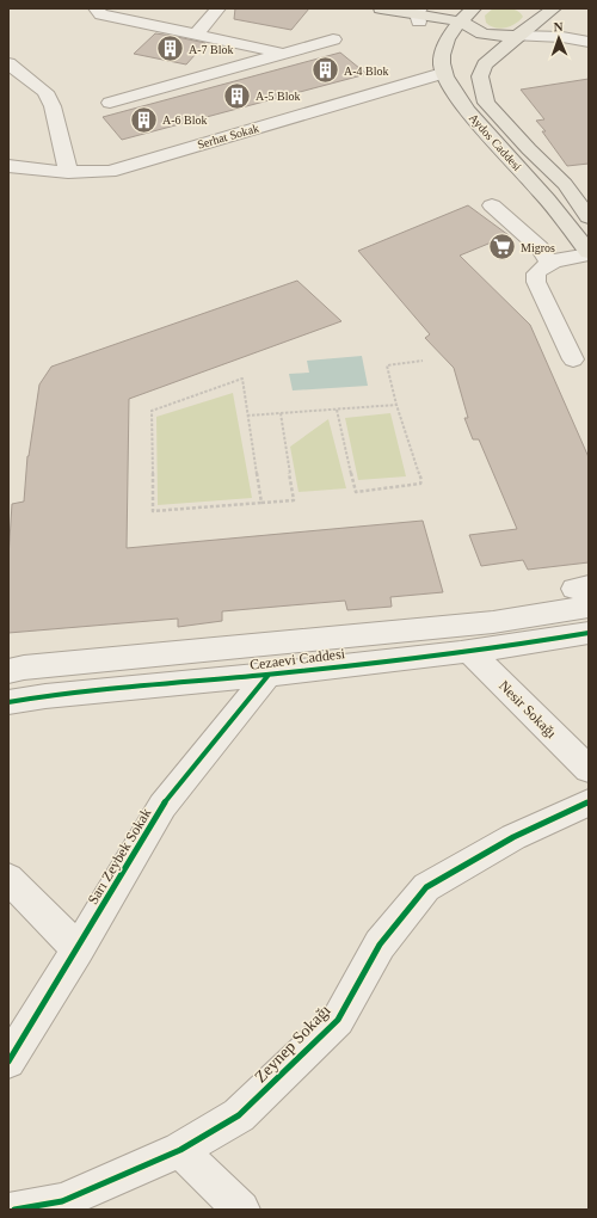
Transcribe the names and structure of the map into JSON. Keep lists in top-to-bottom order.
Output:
{
  "streets": {
    "main road": ["Aydos Caddesi"],
    "street": [
      "Serhat Sokak",
      "Cezaevi Caddesi",
      "Nesir Sokağı",
      "Sarı Zeybek Sokak",
      "Zeynep Sokağı"
    ]
  },
  "crossings": [
    ["Serhat Sokak", "Aydos Caddesi"],
    ["Cezaevi Caddesi", "Nesir Sokağı"],
    ["Cezaevi Caddesi", "Sarı Zeybek Sokak"]
  ],
  "places": {
    "building": [
      "A-7 Blok",
      "A-4 Blok",
      "A-5 Blok",
      "A-6 Blok"
    ],
    "supermarket": ["Migros"]
  },
  "north": "top"
}
